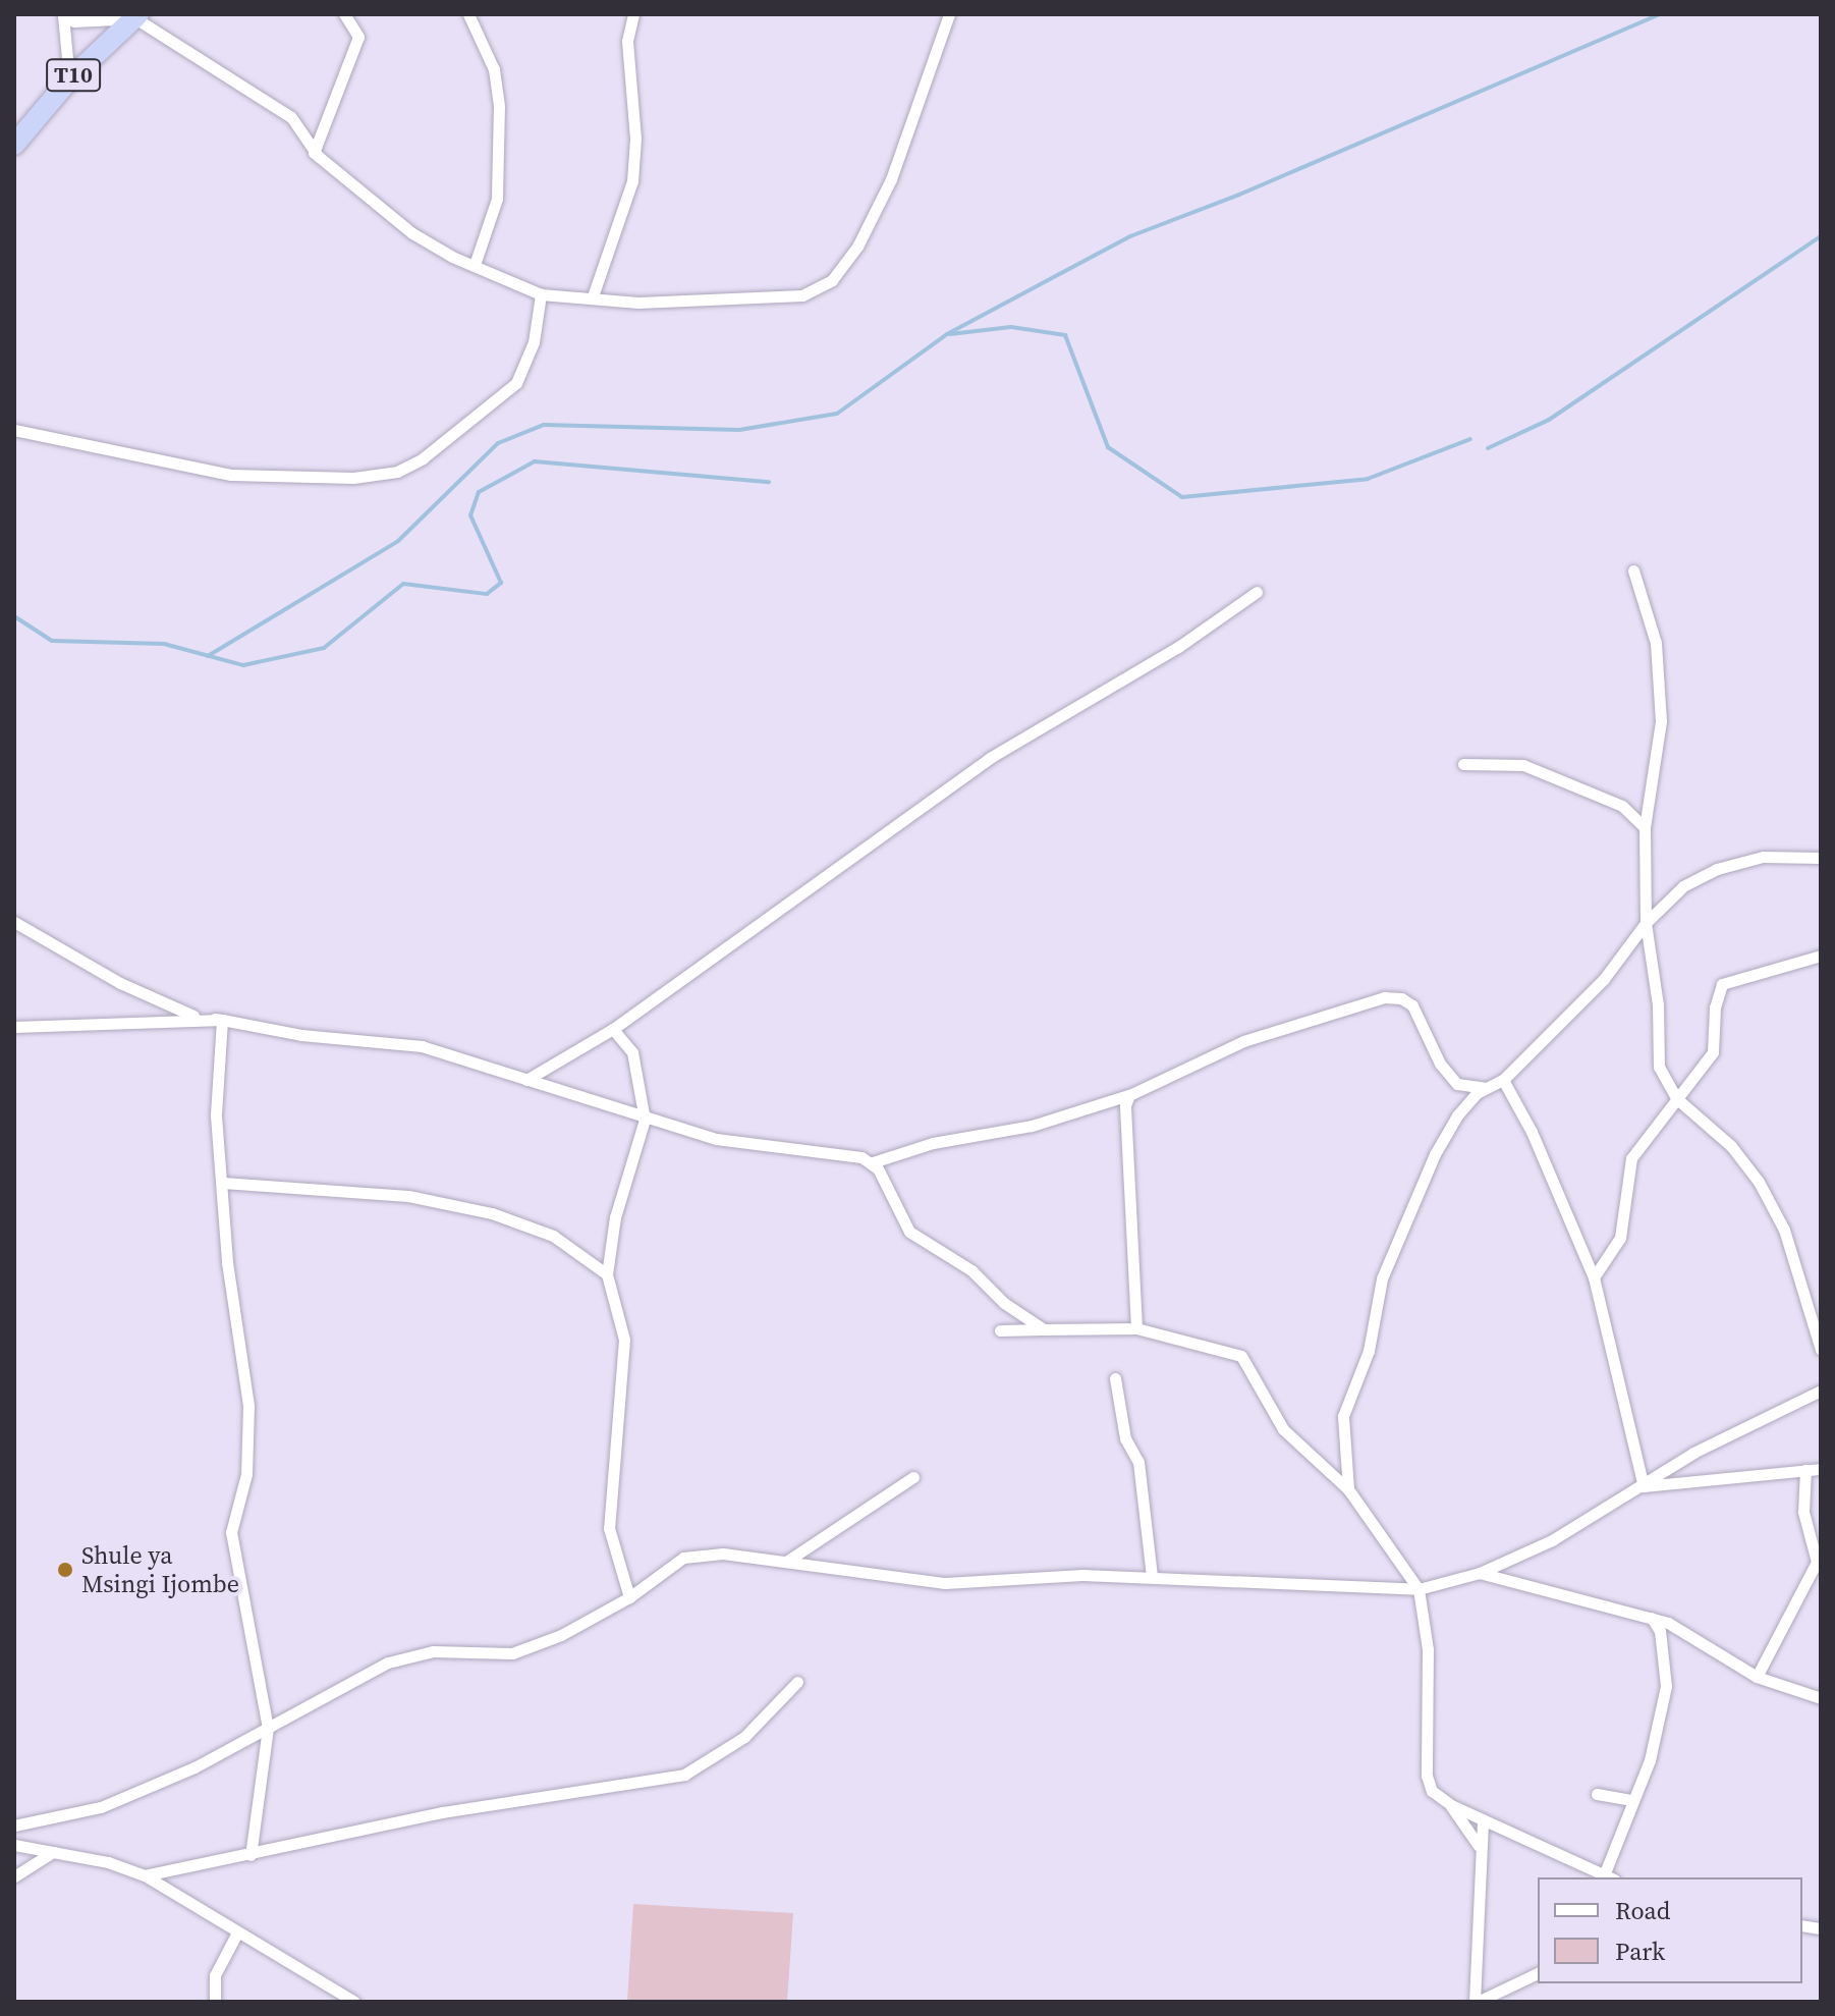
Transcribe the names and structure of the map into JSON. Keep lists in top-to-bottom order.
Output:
{
  "streets": {
    "highway": ["T10"]
  },
  "places": ["Shule ya Msingi Ijombe"],
  "legend": ["Road", "Park"]
}
